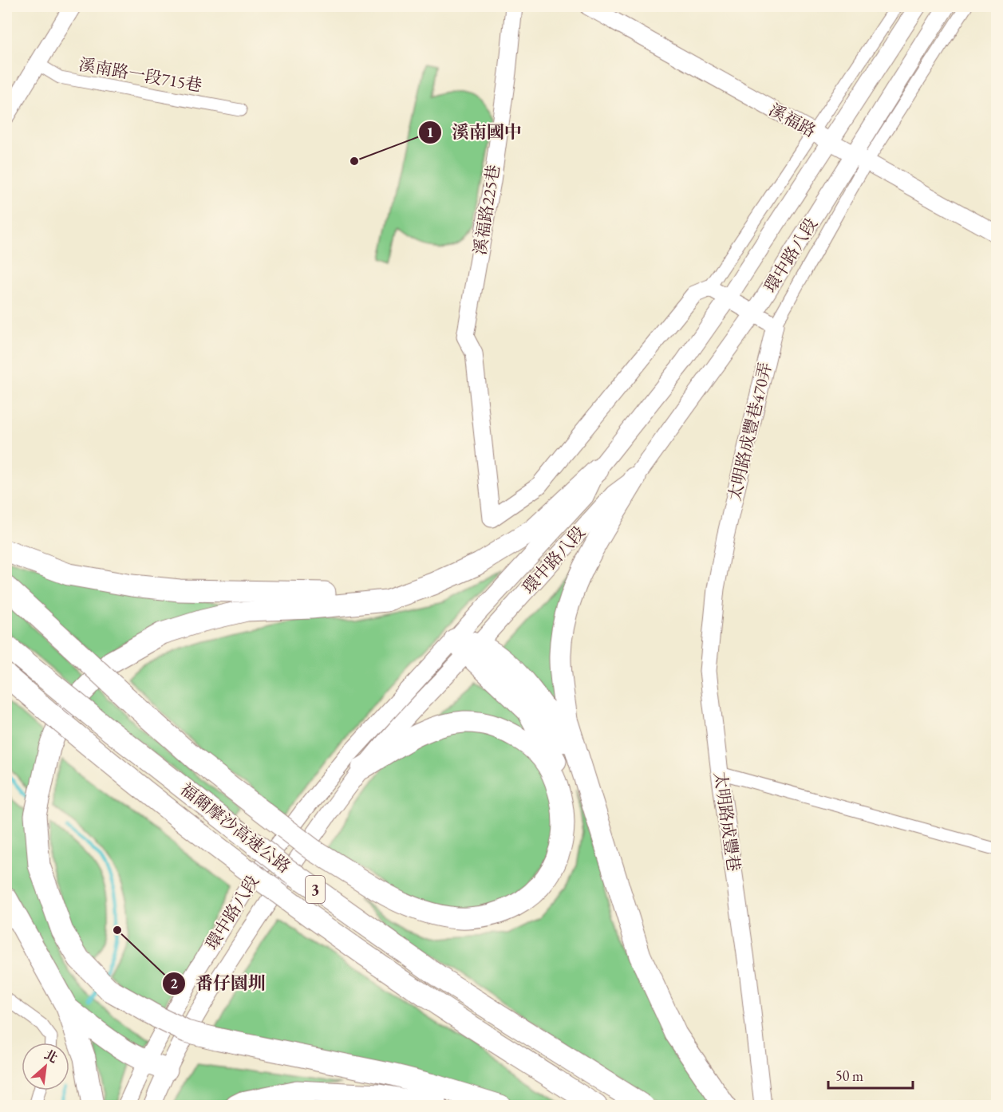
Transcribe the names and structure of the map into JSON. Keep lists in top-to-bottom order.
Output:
{
  "streets": {
    "highway": ["福爾摩沙高速公路", "3"],
    "street": [
      "溪南路一段715巷",
      "溪福路",
      "溪福路225巷",
      "環中路八段",
      "太明路成豐巷470弄",
      "太明路成豐巷"
    ]
  },
  "crossings": [
    ["溪福路", "環中路八段"],
    ["環中路八段", "太明路成豐巷470弄"],
    ["太明路成豐巷470弄", "太明路成豐巷"]
  ],
  "places": ["溪南國中", "番仔園圳"],
  "scale_bar": "50 m",
  "north": "top right"
}
